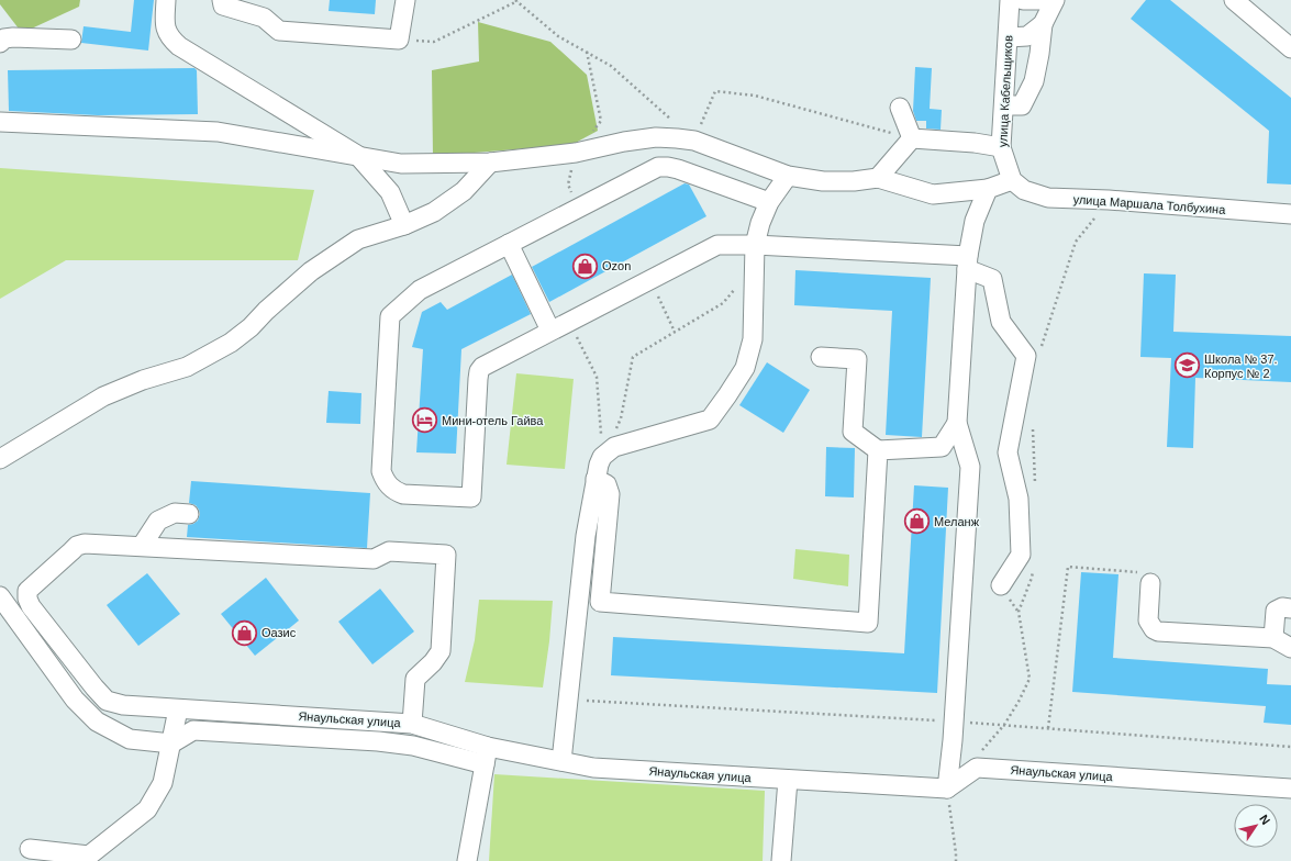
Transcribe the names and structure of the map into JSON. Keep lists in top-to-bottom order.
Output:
{
  "streets": {
    "street": ["улица Кабельщиков", "улица Маршала Толбухина", "Янаульская улица"]
  },
  "crossings": [
    ["улица Кабельщиков", "улица Маршала Толбухина"]
  ],
  "places": {
    "shop": ["Ozon", "Меланж", "Оазис"],
    "school or university": ["Школа № 37. Корпус № 2"],
    "hotel": ["Мини-отель Гайва"]
  },
  "north": "top right"
}
